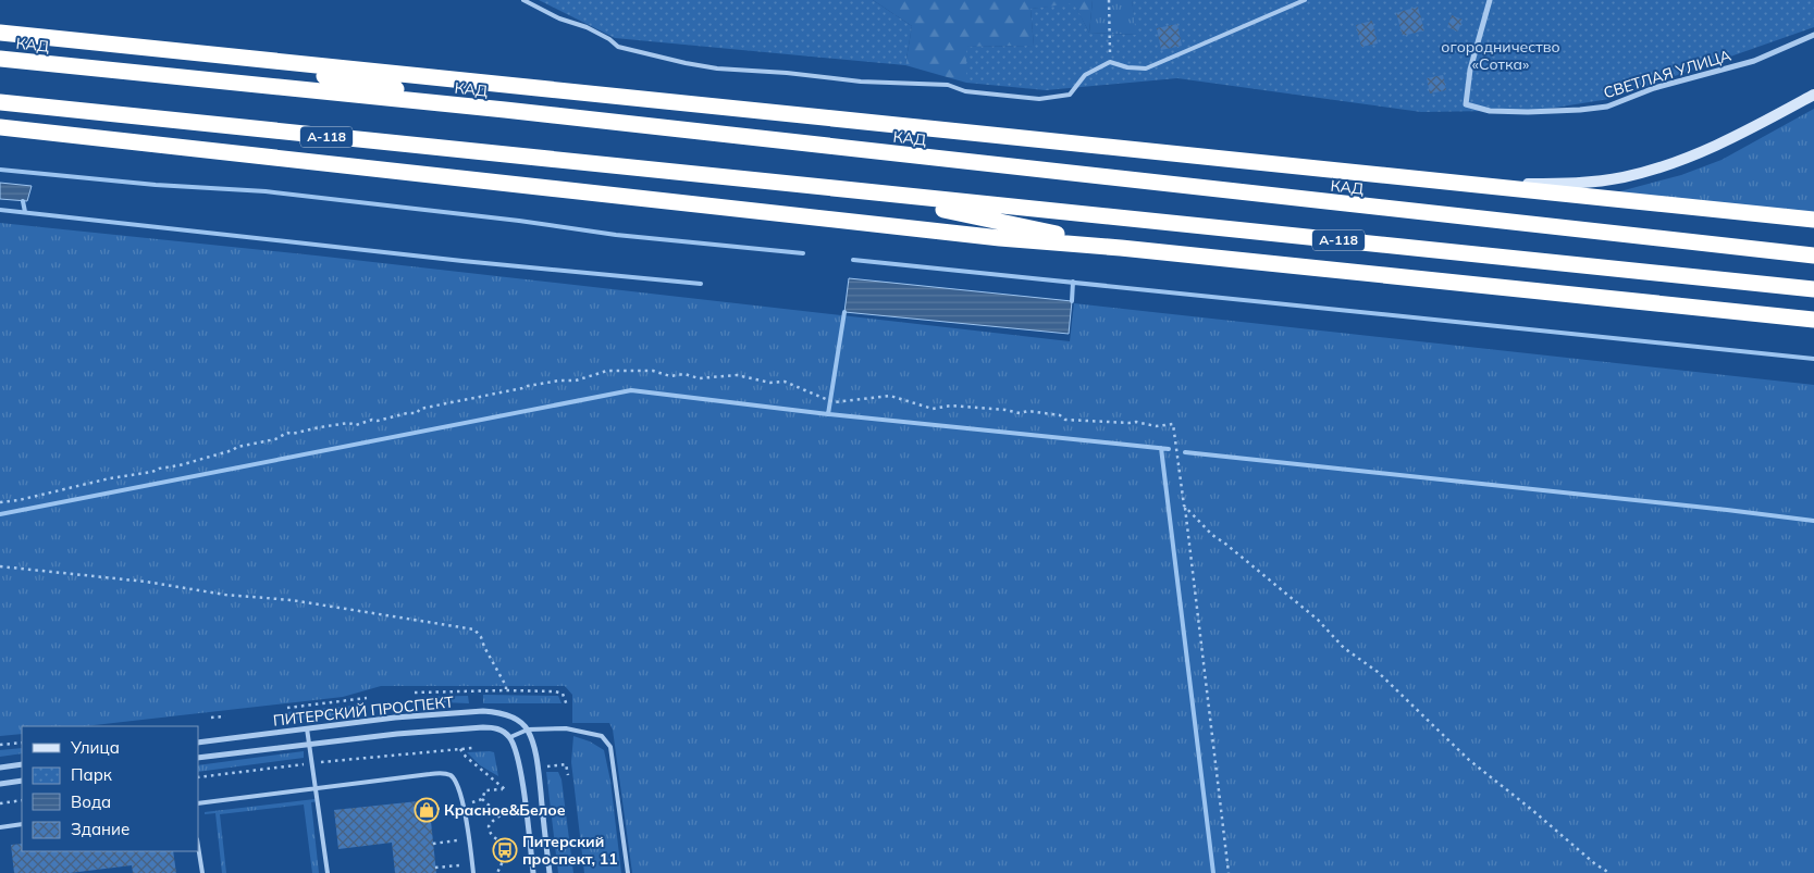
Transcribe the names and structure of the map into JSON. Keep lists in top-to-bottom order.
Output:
{
  "streets": {
    "highway": ["КАД", "А-118"],
    "street": ["СВЕТЛАЯ УЛИЦА", "ПИТЕРСКИЙ ПРОСПЕКТ"]
  },
  "parks": ["огородничество «Сотка»"],
  "places": {
    "shop": ["Красное&Белое"],
    "bus stop": ["Питерский проспект, 11"]
  },
  "legend": [
    "Улица",
    "Парк",
    "Вода",
    "Здание"
  ]
}
